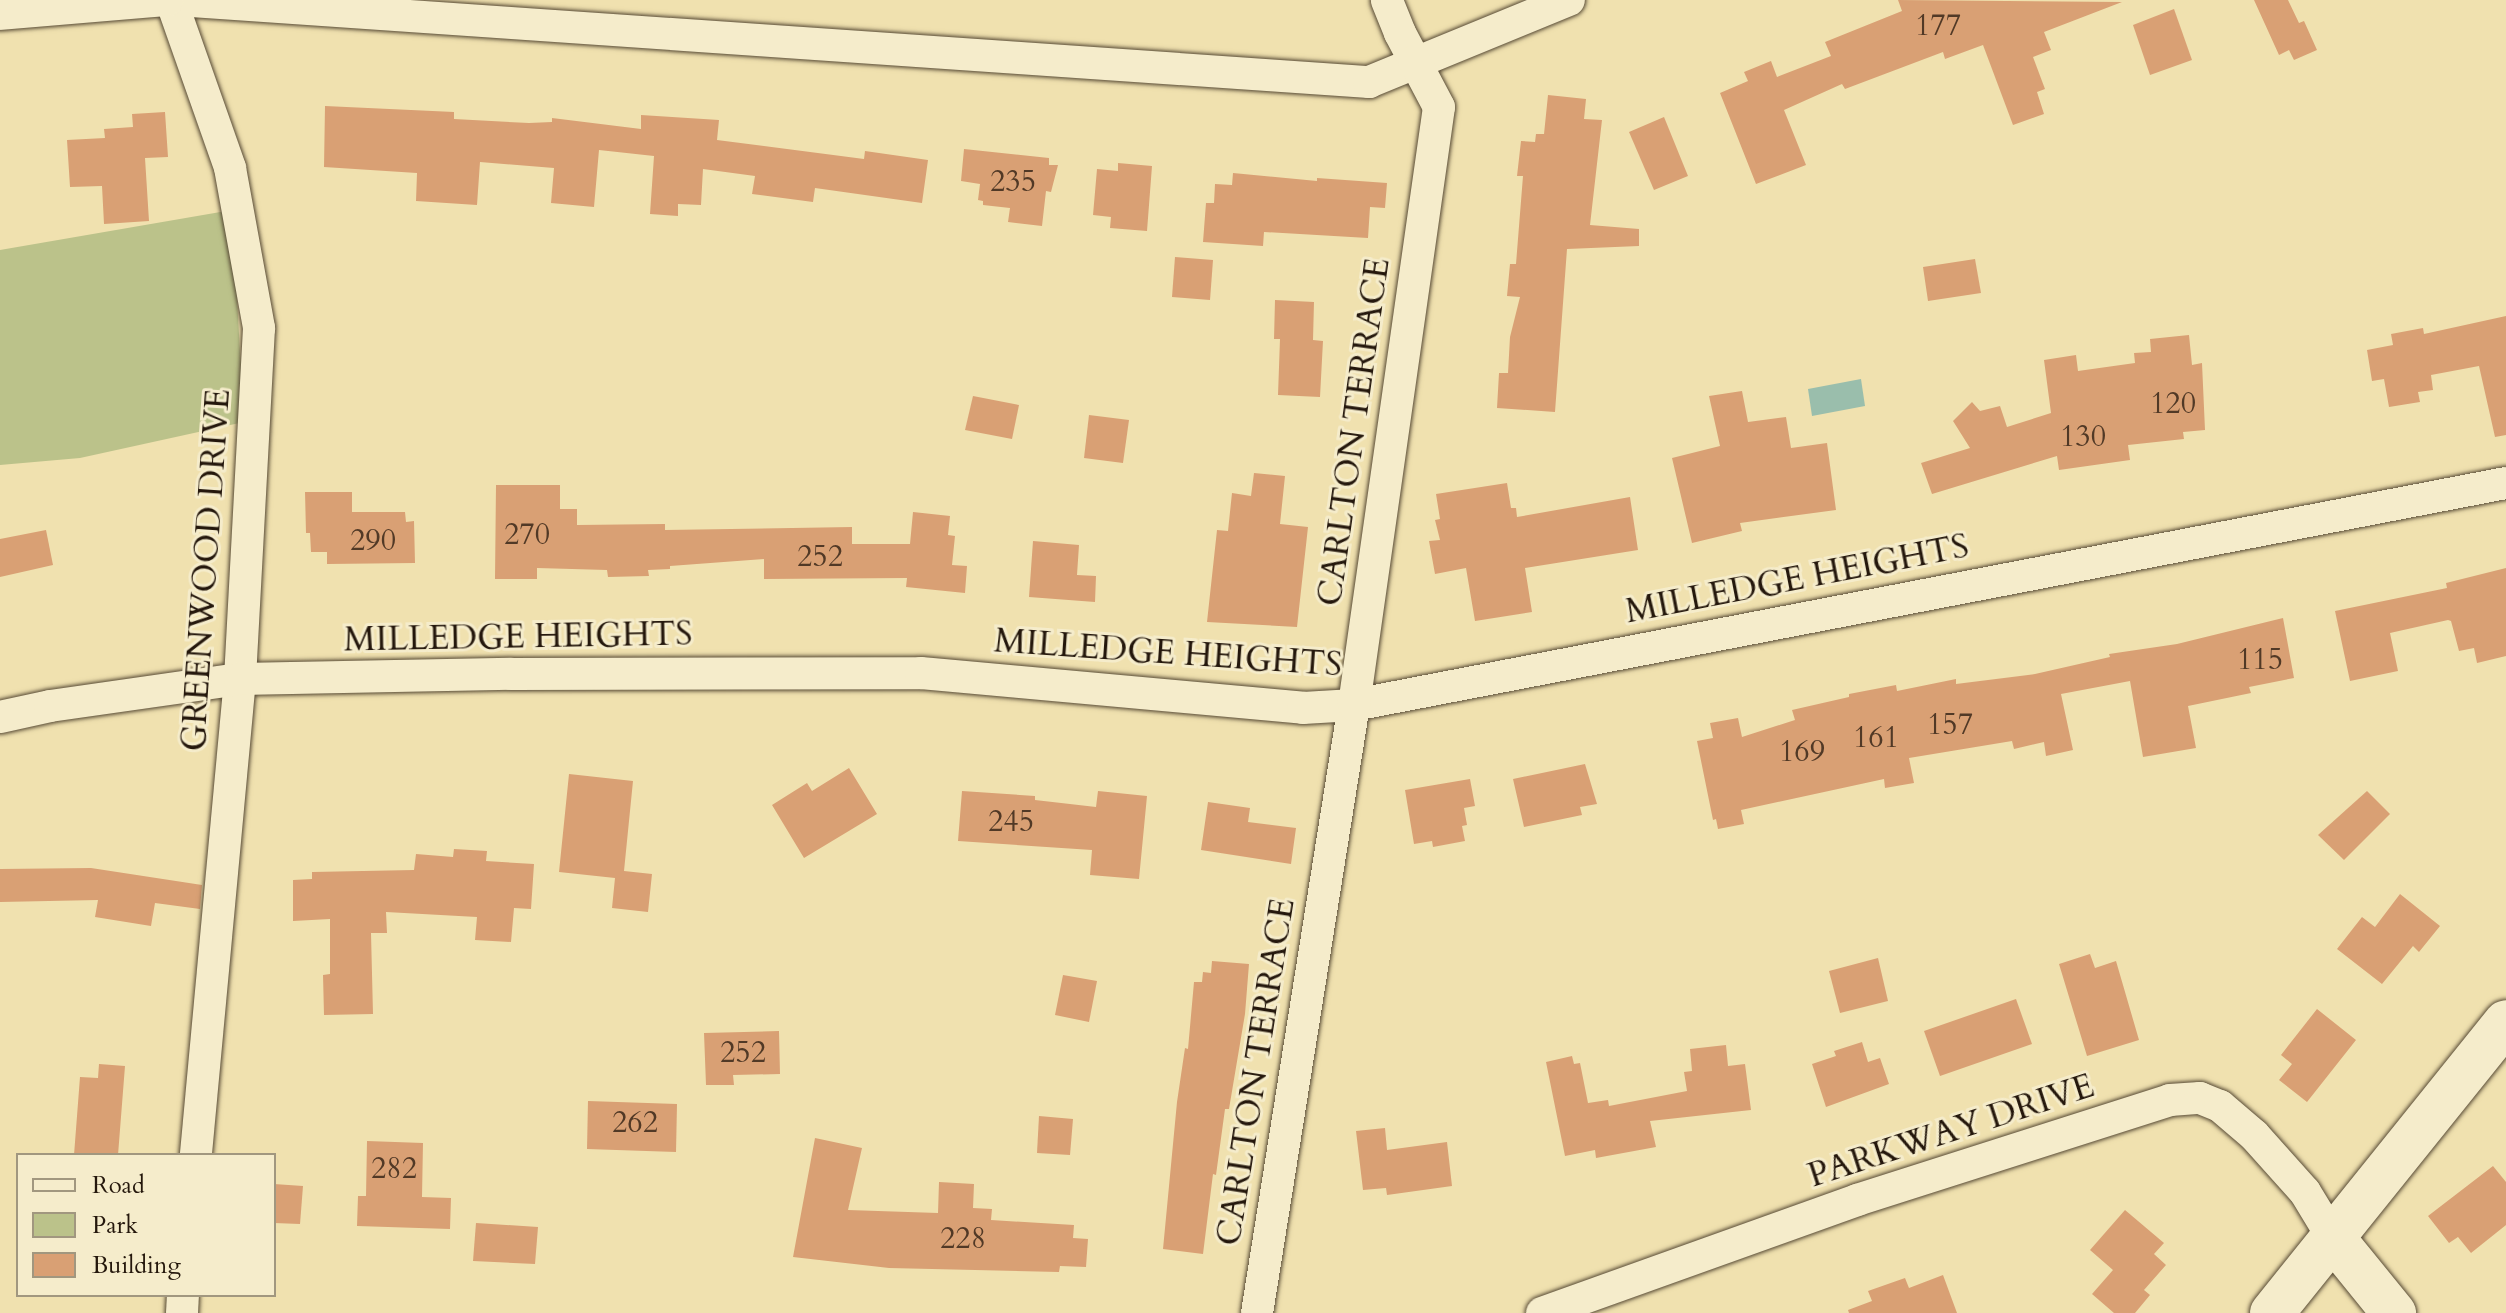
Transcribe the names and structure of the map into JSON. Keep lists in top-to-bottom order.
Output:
{
  "streets": {
    "street": [
      "CARLTON TERRACE",
      "GREENWOOD DRIVE",
      "MILLEDGE HEIGHTS",
      "PARKWAY DRIVE"
    ]
  },
  "crossings": [
    ["CARLTON TERRACE", "MILLEDGE HEIGHTS"],
    ["GREENWOOD DRIVE", "MILLEDGE HEIGHTS"]
  ],
  "house_numbers": [
    "177",
    "235",
    "120",
    "130",
    "270",
    "290",
    "252",
    "115",
    "157",
    "161",
    "169",
    "245",
    "252",
    "262",
    "282",
    "228"
  ],
  "legend": ["Road", "Park", "Building"]
}
